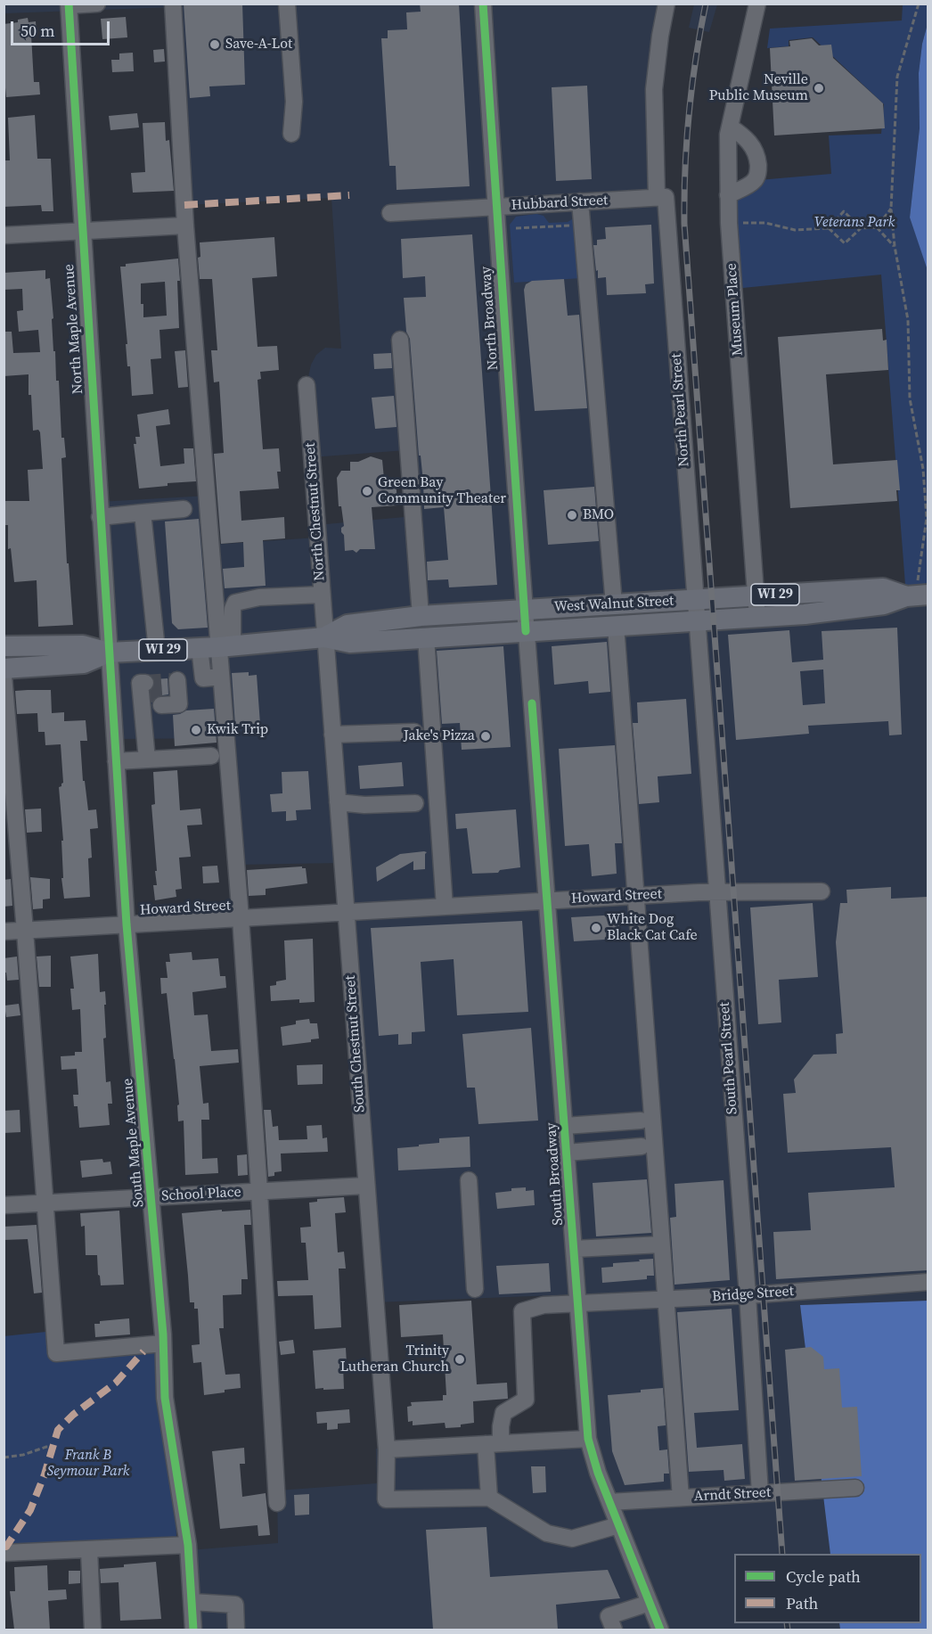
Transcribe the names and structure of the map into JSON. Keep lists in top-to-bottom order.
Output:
{
  "streets": {
    "main road": ["WI 29", "West Walnut Street"],
    "street": [
      "Hubbard Street",
      "Museum Place",
      "North Broadway",
      "North Maple Avenue",
      "North Pearl Street",
      "North Chestnut Street",
      "Howard Street",
      "South Chestnut Street",
      "South Pearl Street",
      "South Maple Avenue",
      "South Broadway",
      "School Place",
      "Bridge Street",
      "Arndt Street"
    ]
  },
  "crossings": [
    ["Hubbard Street", "North Broadway"],
    ["Hubbard Street", "North Pearl Street"],
    ["Museum Place", "West Walnut Street"],
    ["North Broadway", "West Walnut Street"],
    ["North Broadway", "South Broadway"],
    ["North Maple Avenue", "West Walnut Street"],
    ["North Maple Avenue", "South Maple Avenue"],
    ["North Pearl Street", "West Walnut Street"],
    ["North Pearl Street", "South Pearl Street"],
    ["North Chestnut Street", "West Walnut Street"],
    ["North Chestnut Street", "South Chestnut Street"],
    ["West Walnut Street", "South Chestnut Street"],
    ["West Walnut Street", "South Pearl Street"],
    ["West Walnut Street", "South Maple Avenue"],
    ["West Walnut Street", "South Broadway"],
    ["Howard Street", "South Chestnut Street"],
    ["Howard Street", "South Pearl Street"],
    ["Howard Street", "South Maple Avenue"],
    ["Howard Street", "South Broadway"],
    ["South Chestnut Street", "School Place"],
    ["South Pearl Street", "Bridge Street"],
    ["South Pearl Street", "Arndt Street"],
    ["South Maple Avenue", "School Place"],
    ["South Broadway", "Bridge Street"],
    ["South Broadway", "Arndt Street"]
  ],
  "parks": ["Veterans Park", "Frank B Seymour Park"],
  "places": [
    "Save-A-Lot",
    "Neville Public Museum",
    "Green Bay Community Theater",
    "BMO",
    "Kwik Trip",
    "Jake's Pizza",
    "White Dog Black Cat Cafe",
    "Trinity Lutheran Church"
  ],
  "legend": ["Cycle path", "Path"],
  "scale_bar": "50 m"
}
